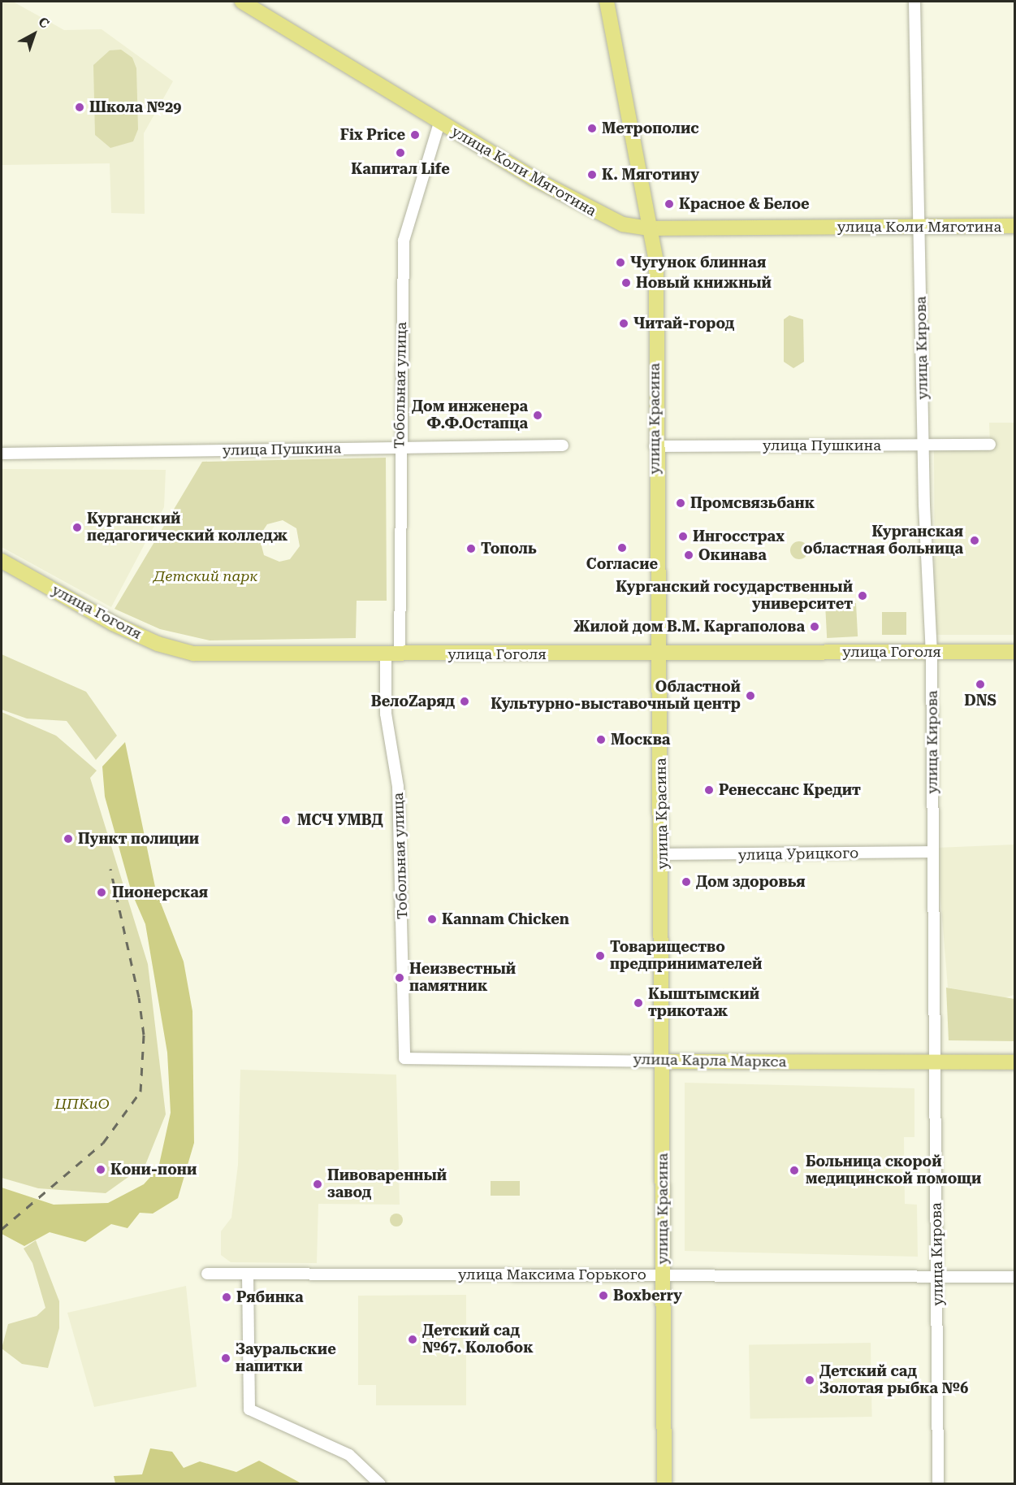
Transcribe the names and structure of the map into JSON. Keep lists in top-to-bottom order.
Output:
{
  "streets": {
    "main road": [
      "улица Коли Мяготина",
      "улица Красина",
      "улица Гоголя",
      "улица Карла Маркса"
    ],
    "street": [
      "улица Кирова",
      "Тобольная улица",
      "улица Пушкина",
      "улица Урицкого",
      "улица Максима Горького"
    ]
  },
  "crossings": [
    ["улица Коли Мяготина", "улица Кирова"],
    ["улица Коли Мяготина", "Тобольная улица"],
    ["улица Коли Мяготина", "улица Красина"],
    ["улица Кирова", "улица Пушкина"],
    ["улица Кирова", "улица Гоголя"],
    ["улица Кирова", "улица Урицкого"],
    ["улица Кирова", "улица Карла Маркса"],
    ["улица Кирова", "улица Максима Горького"],
    ["Тобольная улица", "улица Пушкина"],
    ["Тобольная улица", "улица Гоголя"],
    ["Тобольная улица", "улица Карла Маркса"],
    ["улица Красина", "улица Пушкина"],
    ["улица Красина", "улица Гоголя"],
    ["улица Красина", "улица Урицкого"],
    ["улица Красина", "улица Карла Маркса"],
    ["улица Красина", "улица Максима Горького"]
  ],
  "parks": ["Детский парк", "ЦПКиО"],
  "places": [
    "Школа №29",
    "Метрополис",
    "Fix Price",
    "Капитал Life",
    "К. Мяготину",
    "Красное & Белое",
    "Чугунок блинная",
    "Новый книжный",
    "Читай-город",
    "Дом инженера Ф.Ф.Остапца",
    "Промсвязьбанк",
    "Курганский педагогический колледж",
    "Ингосстрах",
    "Курганская областная больница",
    "Согласие",
    "Тополь",
    "Окинава",
    "Курганский государственный университет",
    "Жилой дом В.М. Каргаполова",
    "DNS",
    "Областной Культурно-выставочный центр",
    "ВелоZаряд",
    "Москва",
    "Ренессанс Кредит",
    "МСЧ УМВД",
    "Пункт полиции",
    "Дом здоровья",
    "Пионерская",
    "Kannam Chicken",
    "Товарищество предпринимателей",
    "Неизвестный памятник",
    "Кыштымский трикотаж",
    "Кони-пони",
    "Больница скорой медицинской помощи",
    "Пивоваренный завод",
    "Boxberry",
    "Рябинка",
    "Детский сад №67. Колобок",
    "Зауральские напитки",
    "Детский сад Золотая рыбка №6"
  ],
  "north": "top right"
}
